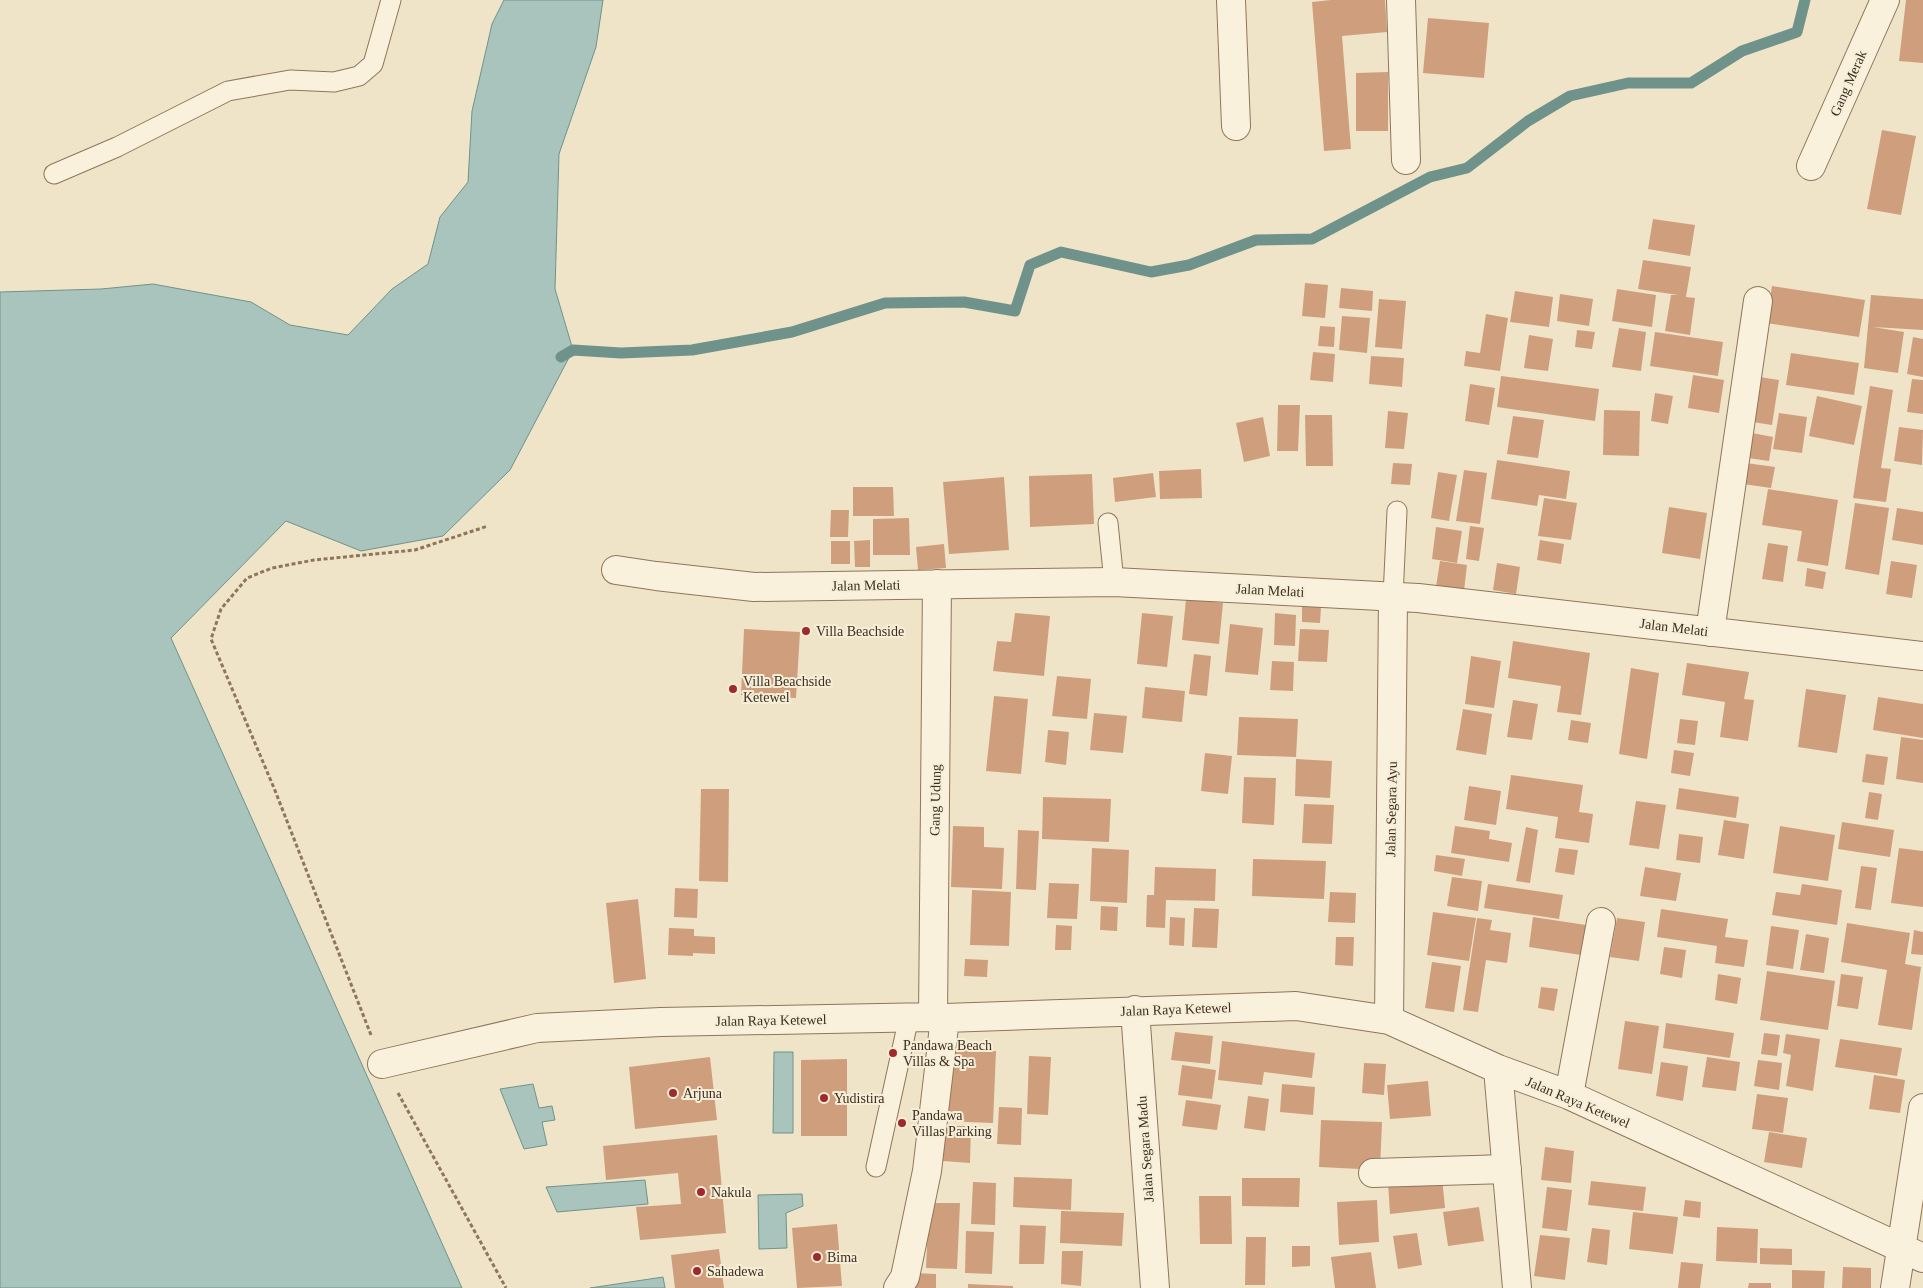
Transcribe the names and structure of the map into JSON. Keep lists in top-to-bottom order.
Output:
{
  "streets": {
    "street": [
      "Gang Merak",
      "Jalan Melati",
      "Gang Udung",
      "Jalan Segara Ayu",
      "Jalan Raya Ketewel",
      "Jalan Segara Madu"
    ]
  },
  "crossings": [
    ["Jalan Melati", "Gang Udung"],
    ["Jalan Melati", "Jalan Segara Ayu"],
    ["Gang Udung", "Jalan Raya Ketewel"],
    ["Jalan Segara Ayu", "Jalan Raya Ketewel"],
    ["Jalan Raya Ketewel", "Jalan Segara Madu"]
  ],
  "places": [
    "Villa Beachside",
    "Villa Beachside Ketewel",
    "Pandawa Beach Villas & Spa",
    "Arjuna",
    "Yudistira",
    "Pandawa Villas Parking",
    "Nakula",
    "Bima",
    "Sahadewa"
  ]
}
